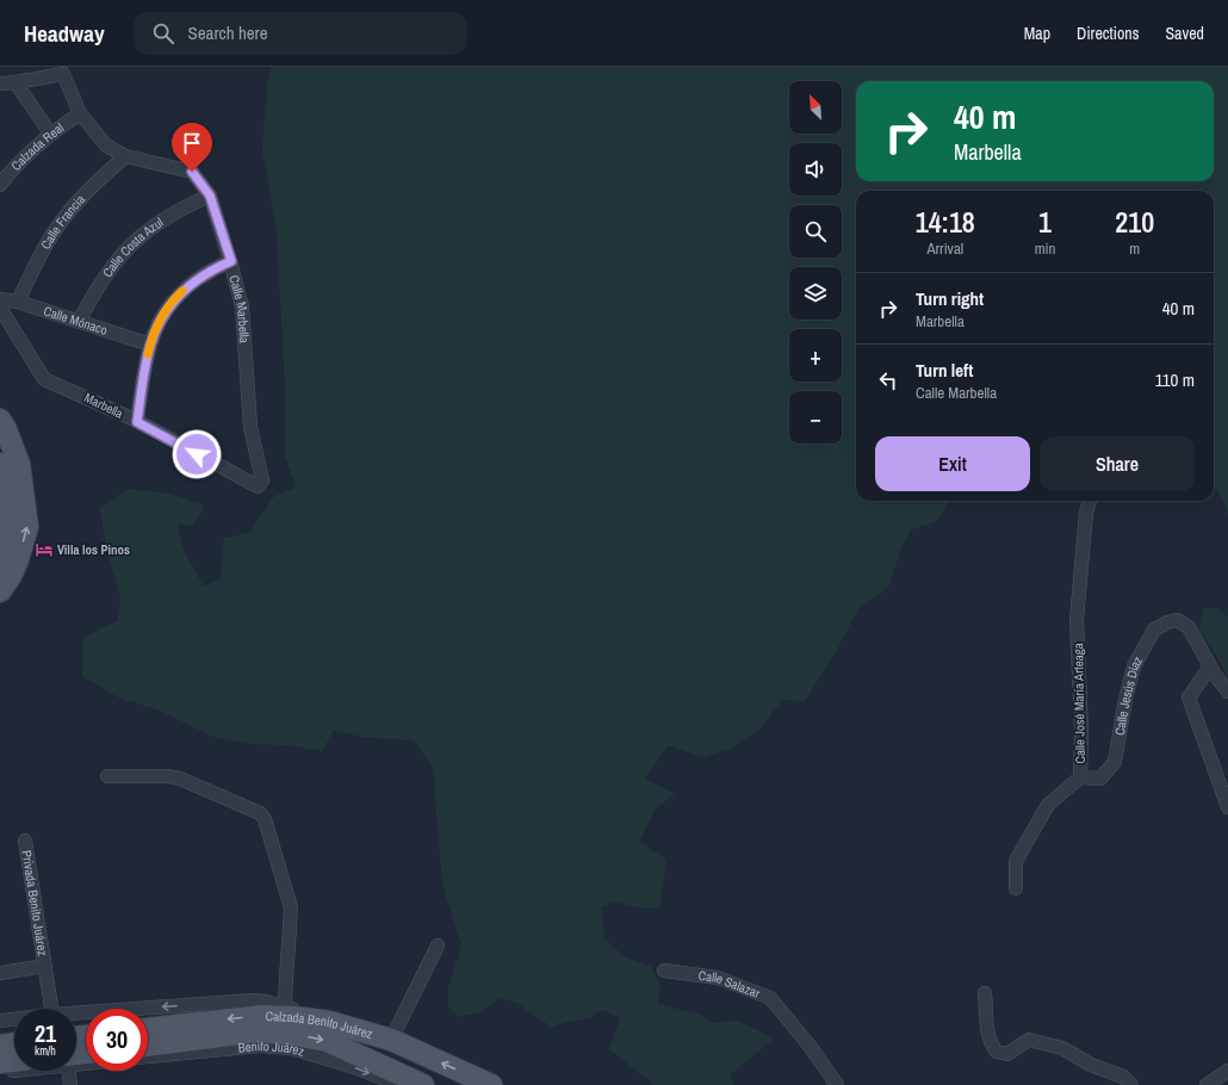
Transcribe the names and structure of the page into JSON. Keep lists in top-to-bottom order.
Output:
{
  "streets": {
    "main road": ["Calzada Benito Juárez"],
    "street": [
      "Calzada Real",
      "Calle Francia",
      "Calle Costa Azul",
      "Calle Marbella",
      "Calle Mónaco",
      "Marbella",
      "Calle Jesús Díaz",
      "Calle José María Arteaga",
      "Privada Benito Juárez",
      "Calle Salazar",
      "Benito Juárez"
    ]
  },
  "crossings": [
    ["Calzada Real", "Calle Marbella"],
    ["Calle Francia", "Calle Marbella"],
    ["Calle Francia", "Calle Mónaco"],
    ["Calle Costa Azul", "Calle Marbella"],
    ["Calle Costa Azul", "Calle Mónaco"],
    ["Calle Marbella", "Marbella"],
    ["Calle Mónaco", "Marbella"],
    ["Calle Jesús Díaz", "Calle José María Arteaga"]
  ],
  "places": {
    "hotel": ["Villa los Pinos"]
  },
  "north": "top left",
  "page": {
    "header": "Headway",
    "search": "Search here",
    "nav": ["Map", "Directions", "Saved"],
    "map_buttons": ["+", "−"],
    "turn": ["40 m", "Marbella"],
    "eta": [
      "14:18",
      "Arrival",
      "1",
      "min",
      "210",
      "m"
    ],
    "list": [
      {
        "name": "Turn right",
        "note": "Marbella",
        "value": "40 m"
      },
      {
        "name": "Turn left",
        "note": "Calle Marbella",
        "value": "110 m"
      }
    ],
    "buttons": ["Exit", "Share"],
    "speed": "21 km/h",
    "limit": "30"
  }
}
